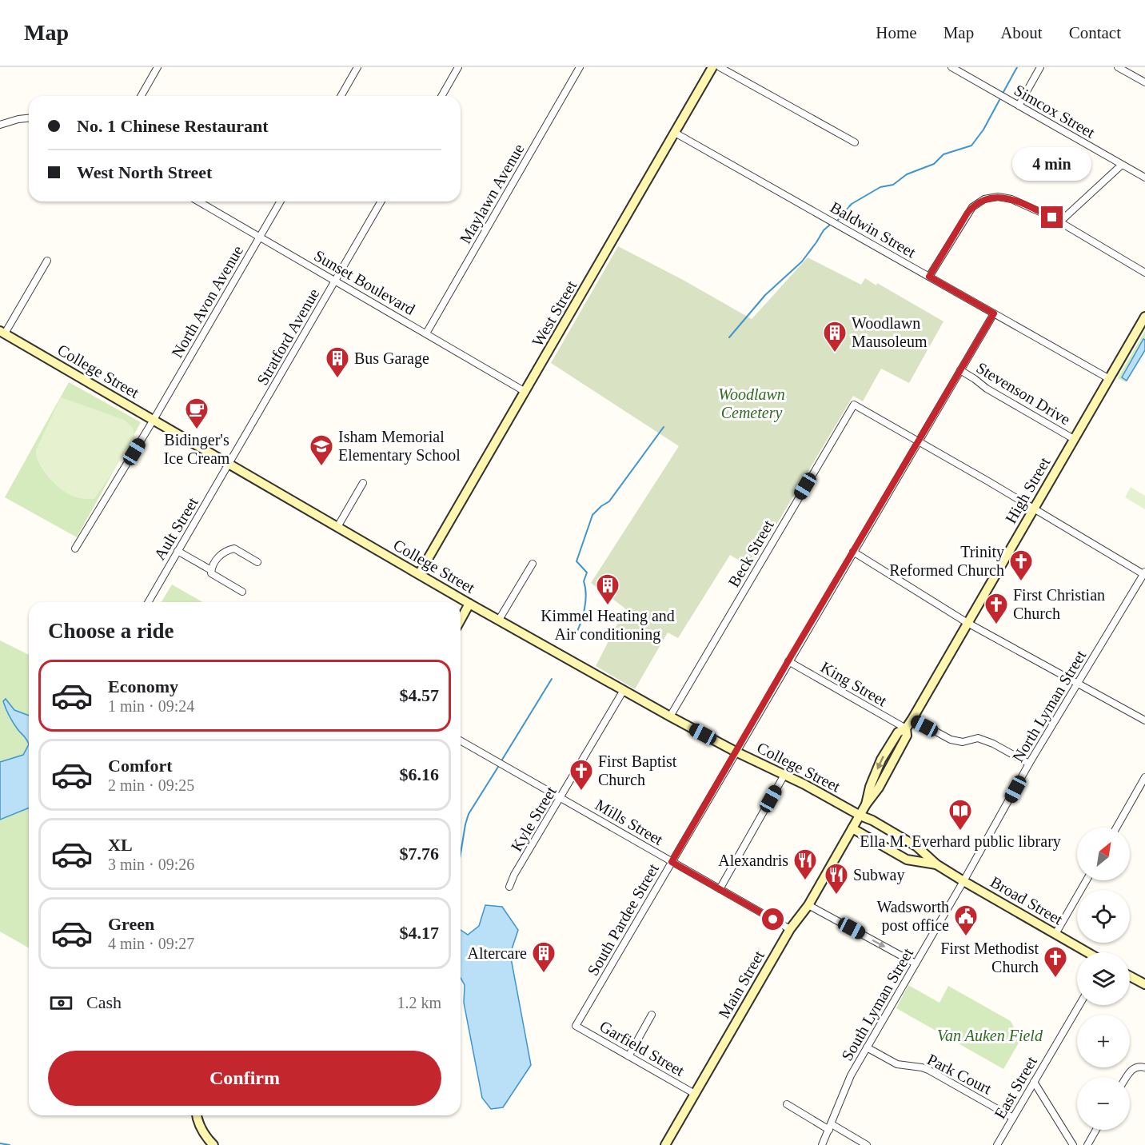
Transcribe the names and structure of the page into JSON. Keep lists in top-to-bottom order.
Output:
{
  "streets": {
    "main road": [
      "West Street",
      "College Street",
      "High Street",
      "Broad Street",
      "Main Street"
    ],
    "street": [
      "Simcox Street",
      "Maylawn Avenue",
      "Baldwin Street",
      "Sunset Boulevard",
      "North Avon Avenue",
      "Stratford Avenue",
      "Stevenson Drive",
      "Ault Street",
      "Beck Street",
      "King Street",
      "North Lyman Street",
      "Kyle Street",
      "Mills Street",
      "South Pardee Street",
      "South Lyman Street",
      "Garfield Street",
      "Park Court",
      "East Street"
    ]
  },
  "crossings": [
    ["Maylawn Avenue", "Sunset Boulevard"],
    ["Baldwin Street", "West Street"],
    ["Baldwin Street", "High Street"],
    ["Baldwin Street", "South Pardee Street"],
    ["Sunset Boulevard", "North Avon Avenue"],
    ["Sunset Boulevard", "West Street"],
    ["Sunset Boulevard", "Stratford Avenue"],
    ["North Avon Avenue", "College Street"],
    ["West Street", "College Street"],
    ["Stratford Avenue", "College Street"],
    ["Stratford Avenue", "Ault Street"],
    ["College Street", "High Street"],
    ["College Street", "Ault Street"],
    ["College Street", "Beck Street"],
    ["College Street", "Kyle Street"],
    ["College Street", "Broad Street"],
    ["College Street", "South Pardee Street"],
    ["College Street", "Main Street"],
    ["Stevenson Drive", "High Street"],
    ["Stevenson Drive", "South Pardee Street"],
    ["High Street", "King Street"],
    ["High Street", "Broad Street"],
    ["High Street", "Main Street"],
    ["Beck Street", "South Pardee Street"],
    ["King Street", "South Pardee Street"],
    ["North Lyman Street", "Broad Street"],
    ["North Lyman Street", "South Lyman Street"],
    ["Kyle Street", "Mills Street"],
    ["Mills Street", "South Pardee Street"],
    ["Mills Street", "Main Street"],
    ["Broad Street", "Main Street"],
    ["Broad Street", "South Lyman Street"],
    ["South Pardee Street", "Garfield Street"],
    ["Main Street", "Garfield Street"],
    ["South Lyman Street", "Park Court"],
    ["Park Court", "East Street"]
  ],
  "parks": ["Woodlawn Cemetery", "Van Auken Field"],
  "places": {
    "building": [
      "Woodlawn Mausoleum",
      "Bus Garage",
      "Kimmel Heating and Air conditioning",
      "Altercare"
    ],
    "cafe": ["Bidinger's Ice Cream"],
    "school or university": ["Isham Memorial Elementary School"],
    "church": [
      "Trinity Reformed Church",
      "First Christian Church",
      "First Baptist Church",
      "First Methodist Church"
    ],
    "library": ["Ella M. Everhard public library"],
    "restaurant": ["Alexandris", "Subway"],
    "public building": ["Wadsworth post office"]
  },
  "north": "top right",
  "page": {
    "header": "Map",
    "nav": [
      "Home",
      "Map",
      "About",
      "Contact"
    ],
    "banner": ["No. 1 Chinese Restaurant", "West North Street"],
    "bubble": "4 min",
    "heading": "Choose a ride",
    "list": [
      {
        "name": "Economy",
        "note": "1 min · 09:24",
        "value": "$4.57"
      },
      {
        "name": "Comfort",
        "note": "2 min · 09:25",
        "value": "$6.16"
      },
      {
        "name": "XL",
        "note": "3 min · 09:26",
        "value": "$7.76"
      },
      {
        "name": "Green",
        "note": "4 min · 09:27",
        "value": "$4.17"
      }
    ],
    "map_buttons": ["+", "−"],
    "pay": ["Cash", "1.2 km"],
    "buttons": "Confirm"
  }
}
